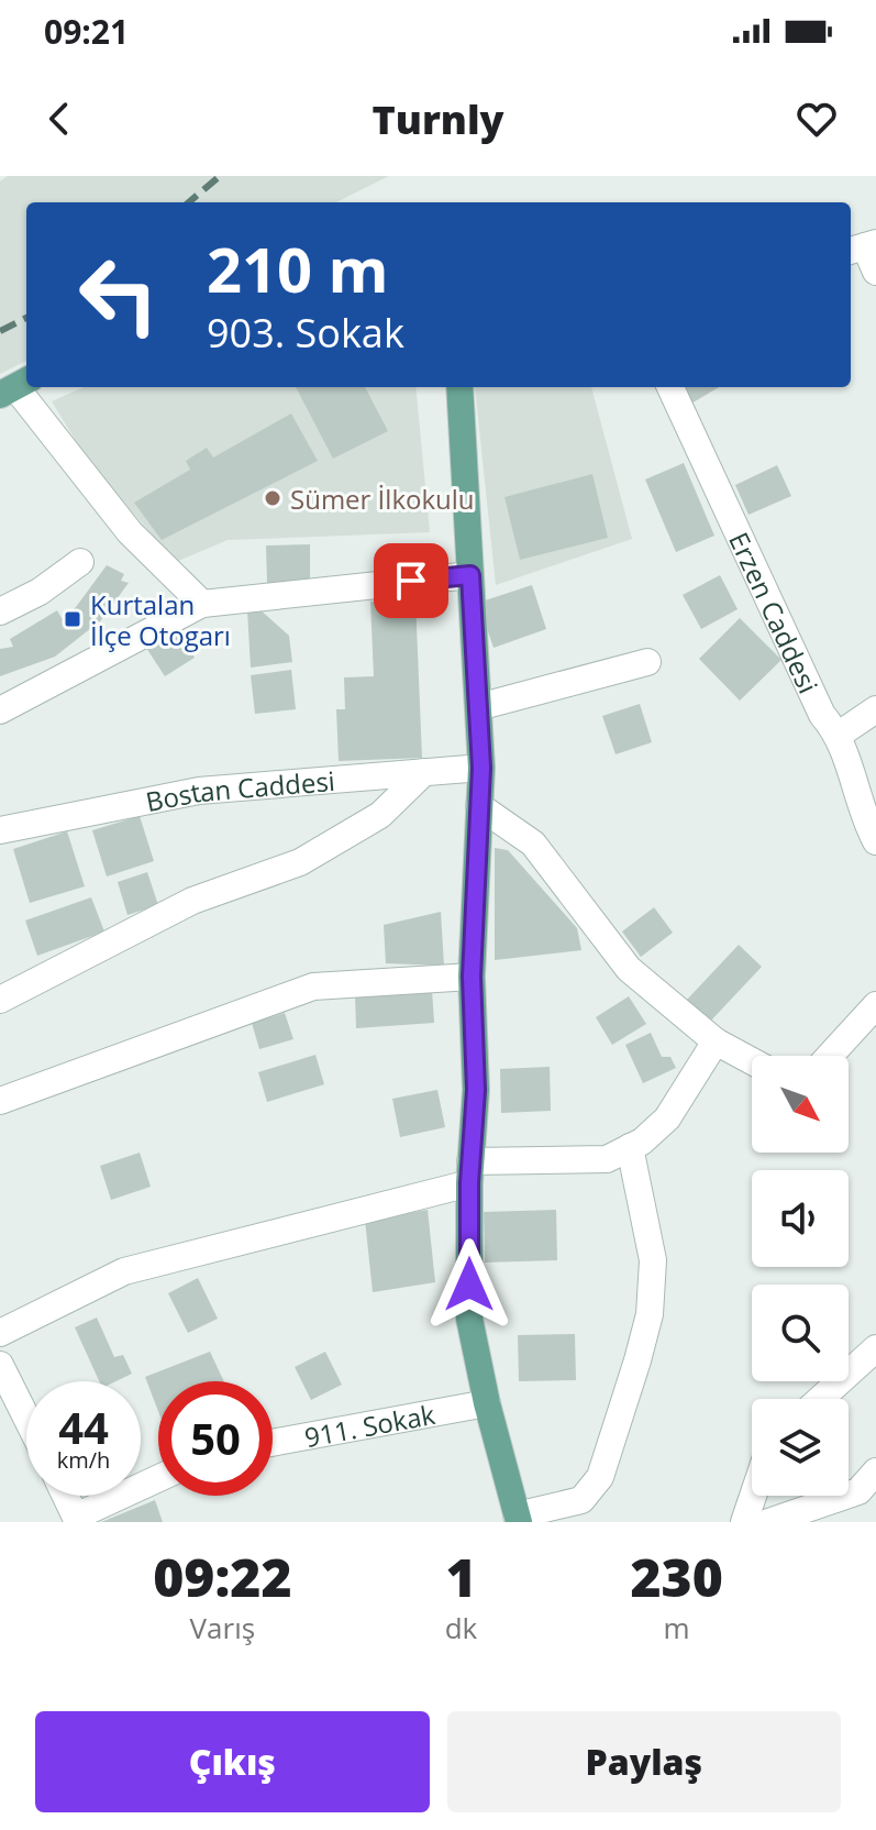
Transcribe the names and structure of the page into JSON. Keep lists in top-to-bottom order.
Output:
{
  "streets": {
    "street": ["Erzen Caddesi", "Bostan Caddesi", "911. Sokak"]
  },
  "places": {
    "other": ["Sümer İlkokulu"],
    "transit": ["Kurtalan İlçe Otogarı"]
  },
  "north": "bottom right",
  "page": {
    "status": "09:21",
    "header": "Turnly",
    "turn": ["210 m", "903. Sokak"],
    "speed": "44 km/h",
    "limit": "50",
    "eta": [
      "09:22",
      "Varış",
      "1",
      "dk",
      "230",
      "m"
    ],
    "buttons": ["Çıkış", "Paylaş"]
  }
}
